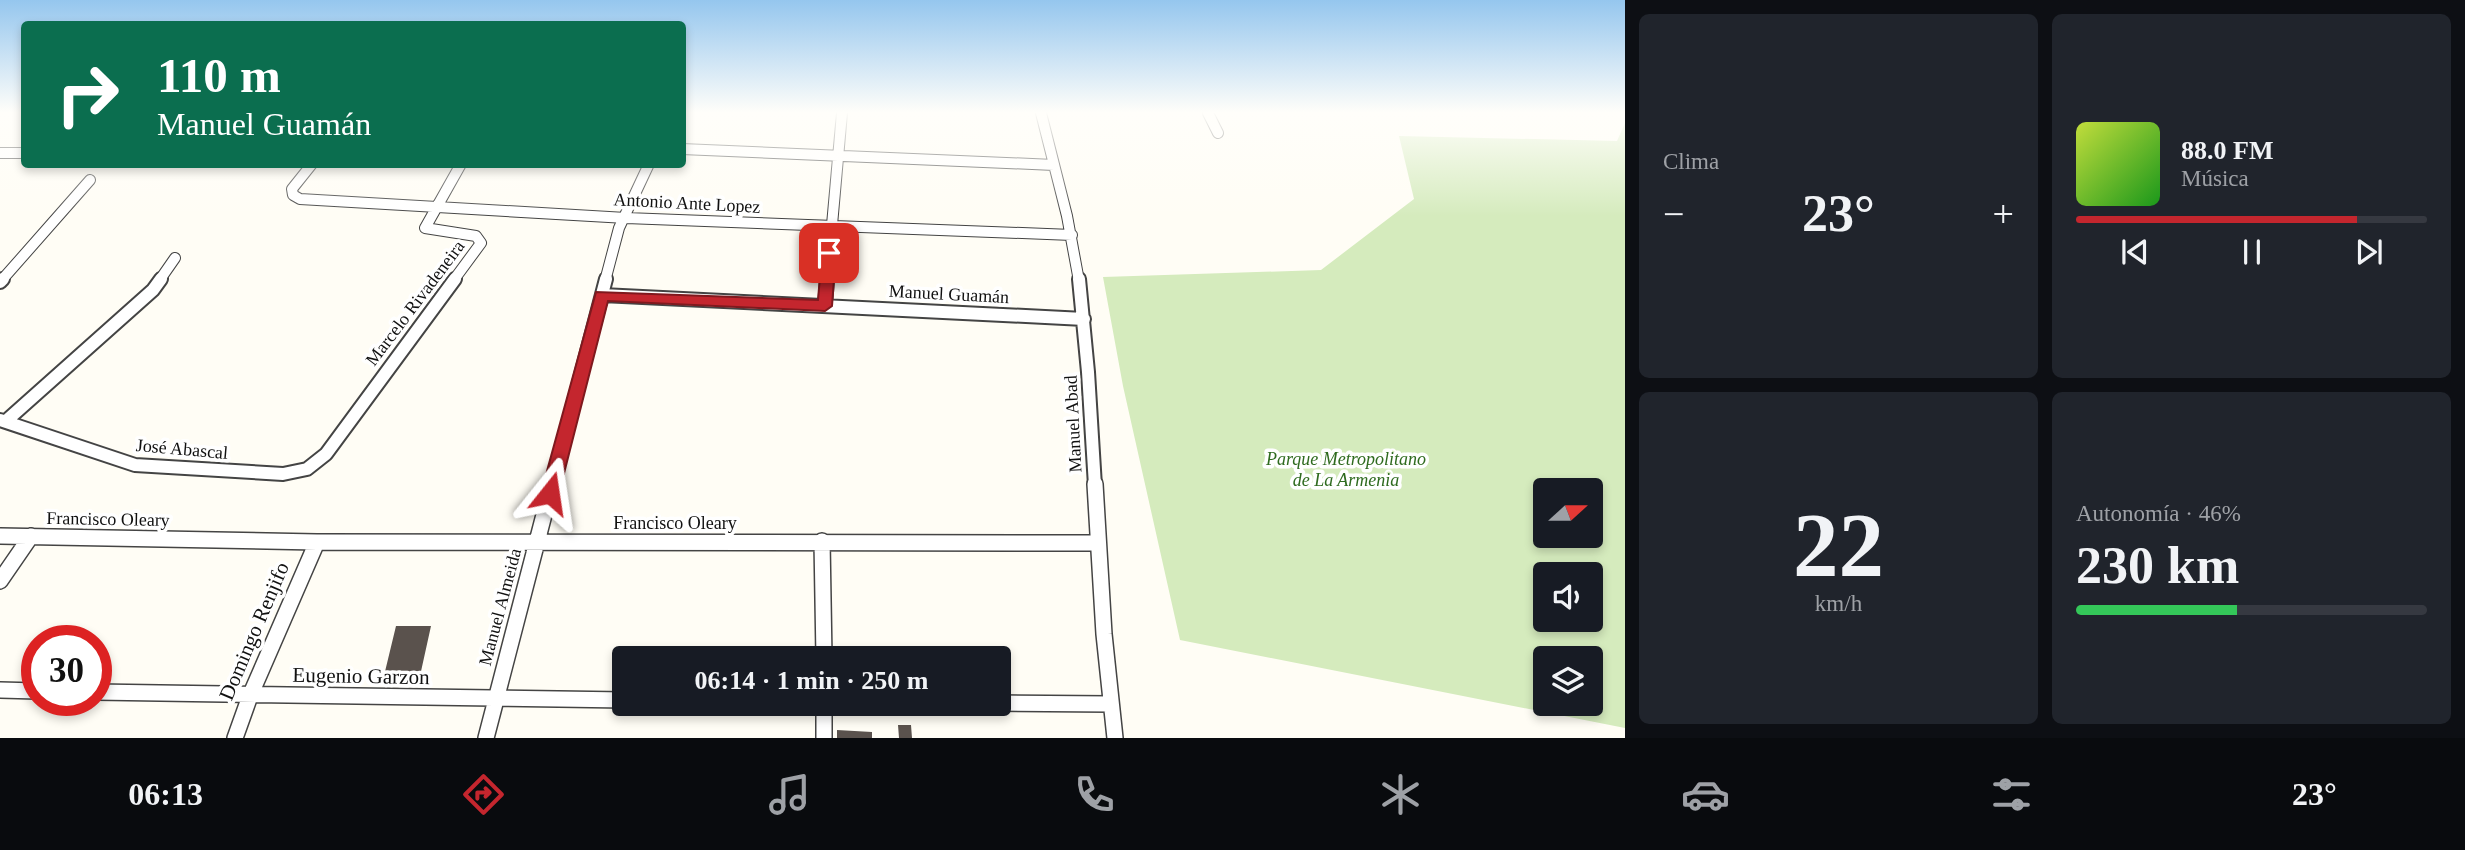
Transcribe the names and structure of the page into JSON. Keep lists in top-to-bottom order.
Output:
{
  "streets": {
    "street": [
      "Antonio Ante Lopez",
      "Manuel Guamán",
      "Marcelo Rivadeneira",
      "Manuel Abad",
      "José Abascal",
      "Francisco Oleary",
      "Manuel Almeida",
      "Domingo Renjifo",
      "Eugenio Garzon"
    ]
  },
  "crossings": [
    ["Antonio Ante Lopez", "Marcelo Rivadeneira"],
    ["Antonio Ante Lopez", "Manuel Abad"],
    ["Antonio Ante Lopez", "Manuel Almeida"],
    ["Manuel Guamán", "Manuel Abad"],
    ["Manuel Guamán", "Manuel Almeida"],
    ["Marcelo Rivadeneira", "José Abascal"],
    ["Manuel Abad", "Francisco Oleary"],
    ["Francisco Oleary", "Manuel Almeida"],
    ["Francisco Oleary", "Domingo Renjifo"],
    ["Manuel Almeida", "Eugenio Garzon"],
    ["Domingo Renjifo", "Eugenio Garzon"]
  ],
  "parks": ["Parque Metropolitano de La Armenia"],
  "north": "right",
  "page": {
    "tile": [
      "Clima",
      ["22", "km/h"],
      ["Autonomía · 46%", "230 km"]
    ],
    "turn": ["110 m", "Manuel Guamán"],
    "song": ["88.0 FM", "Música"],
    "heat": ["−", "23°", "+"],
    "limit": "30",
    "trip": "06:14 · 1 min · 250 m",
    "tabs": ["06:13", "23°"]
  }
}
